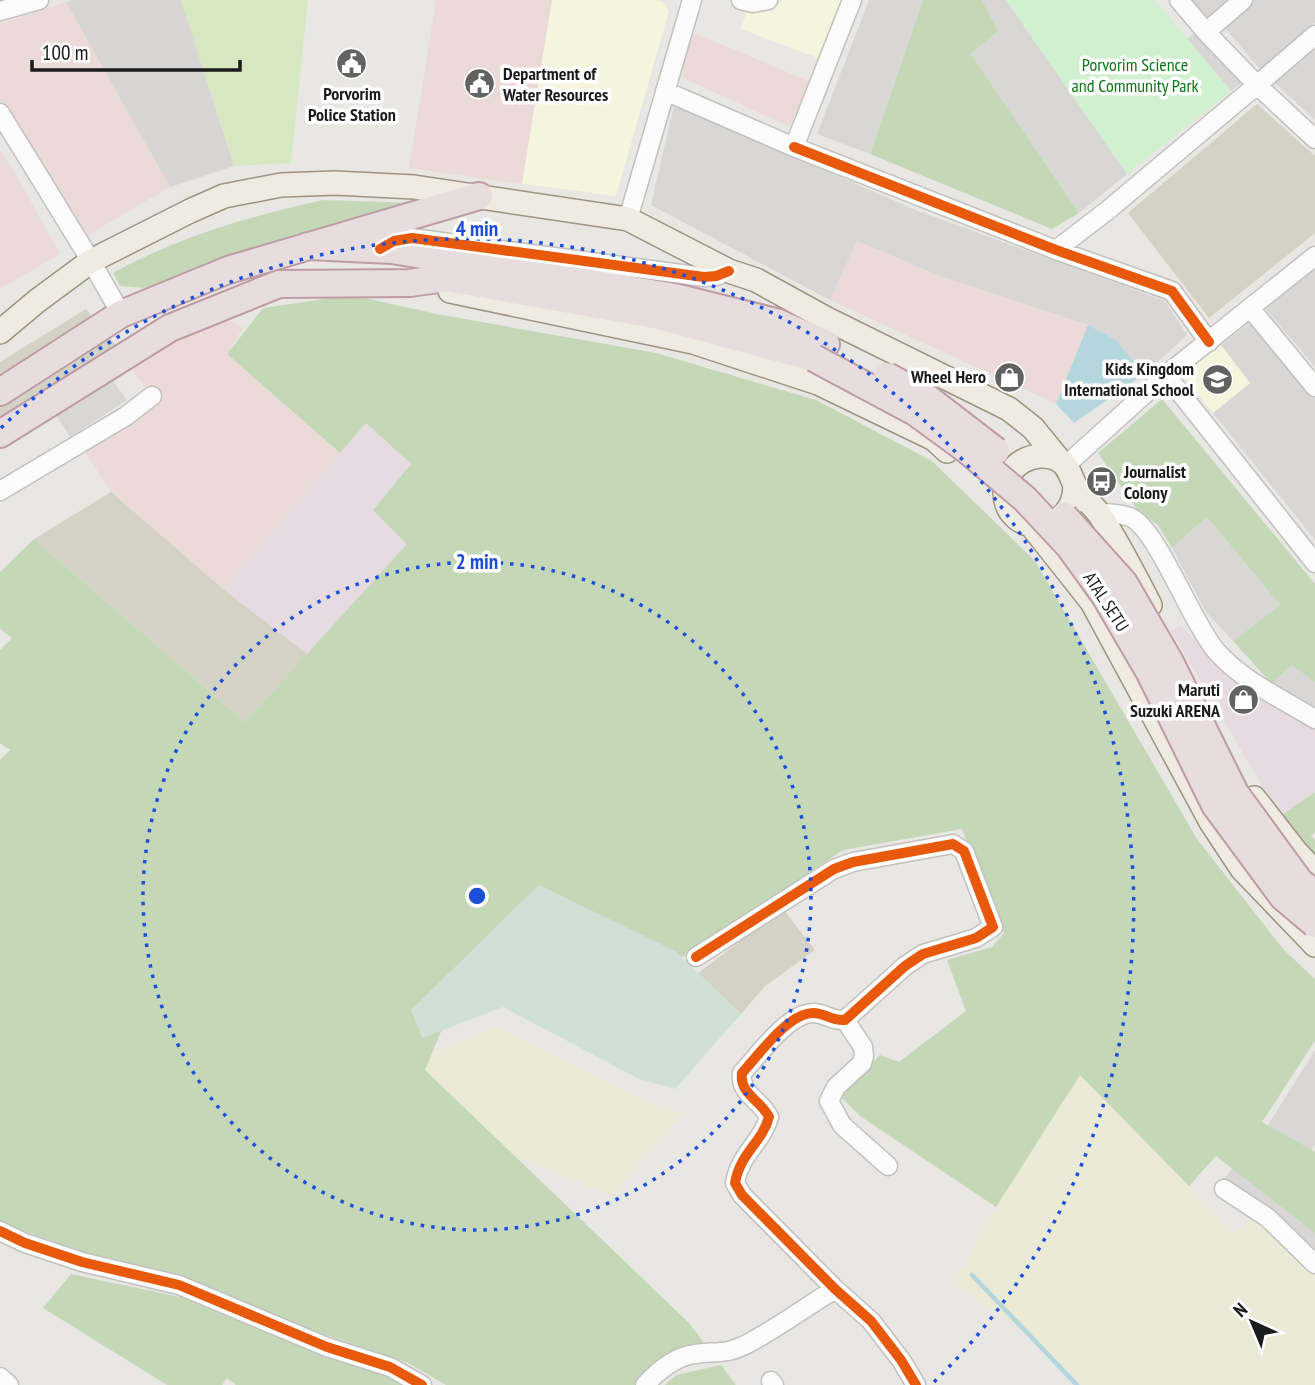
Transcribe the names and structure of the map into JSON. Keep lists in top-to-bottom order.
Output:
{
  "streets": {
    "highway": ["ATAL SETU"]
  },
  "parks": ["Porvorim Science and Community Park"],
  "places": {
    "public building": ["Porvorim Police Station", "Department of Water Resources"],
    "shop": ["Wheel Hero", "Maruti Suzuki ARENA"],
    "school or university": ["Kids Kingdom International School"],
    "bus stop": ["Journalist Colony"]
  },
  "scale_bar": "100 m",
  "north": "top left",
  "rings": ["4 min", "2 min"]
}
